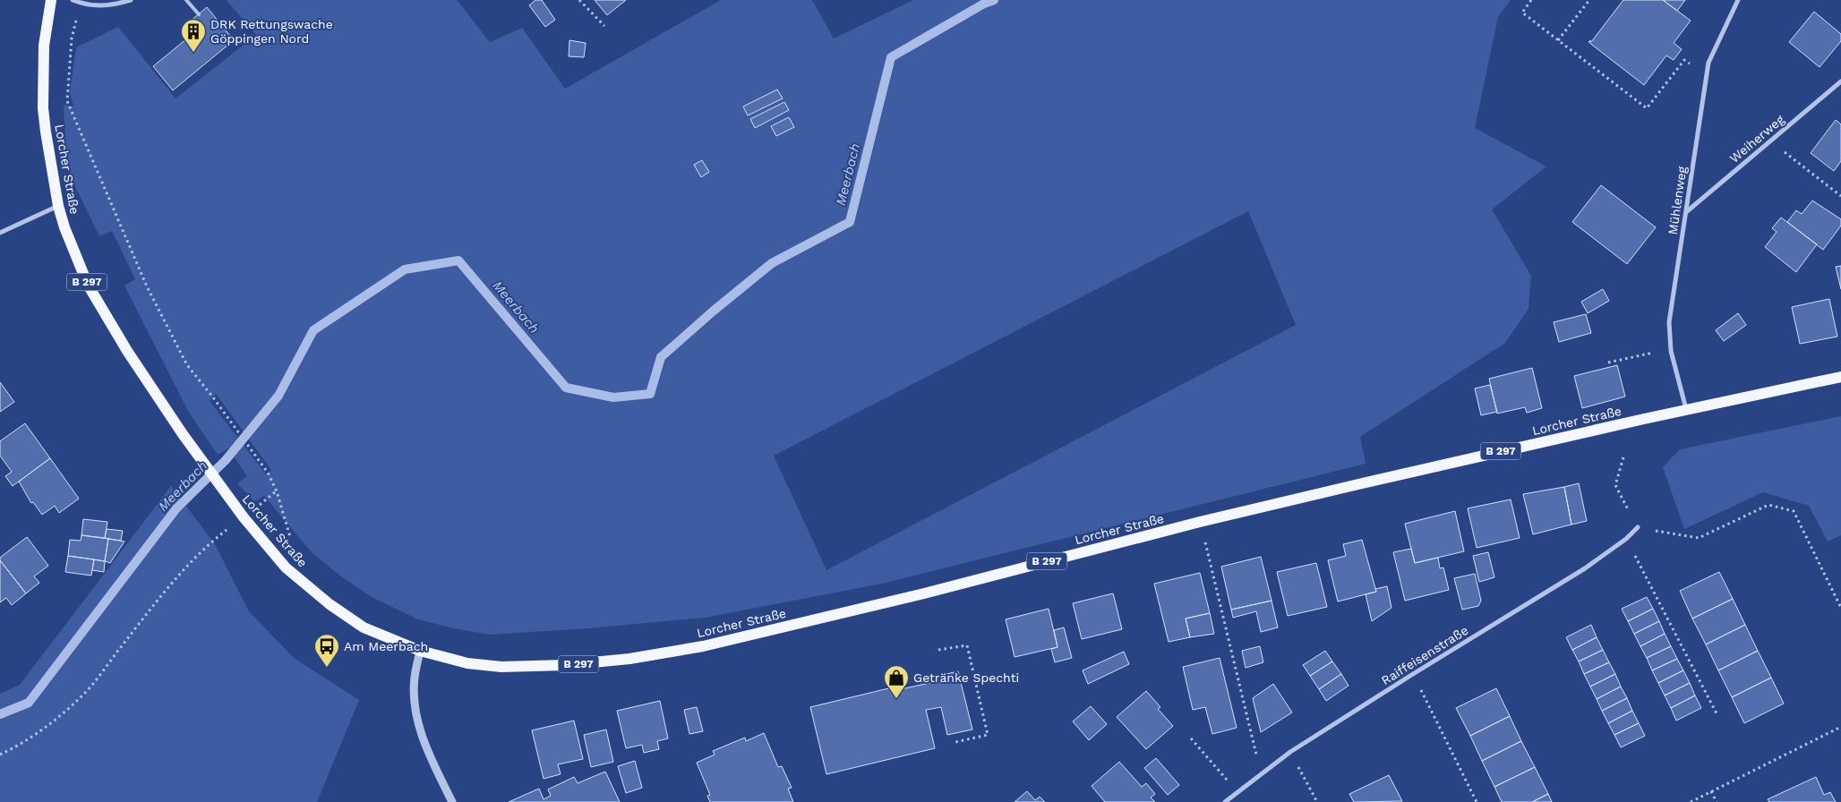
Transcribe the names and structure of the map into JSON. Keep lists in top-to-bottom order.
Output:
{
  "streets": {
    "main road": ["Lorcher Straße", "B 297"],
    "street": ["Weiherweg", "Mühlenweg", "Raiffeisenstraße"]
  },
  "crossings": [
    ["Weiherweg", "Mühlenweg"],
    ["Lorcher Straße", "Mühlenweg"]
  ],
  "water": ["Meerbach"],
  "places": {
    "building": ["DRK Rettungswache Göppingen Nord"],
    "bus stop": ["Am Meerbach"],
    "shop": ["Getränke Spechti"]
  }
}
